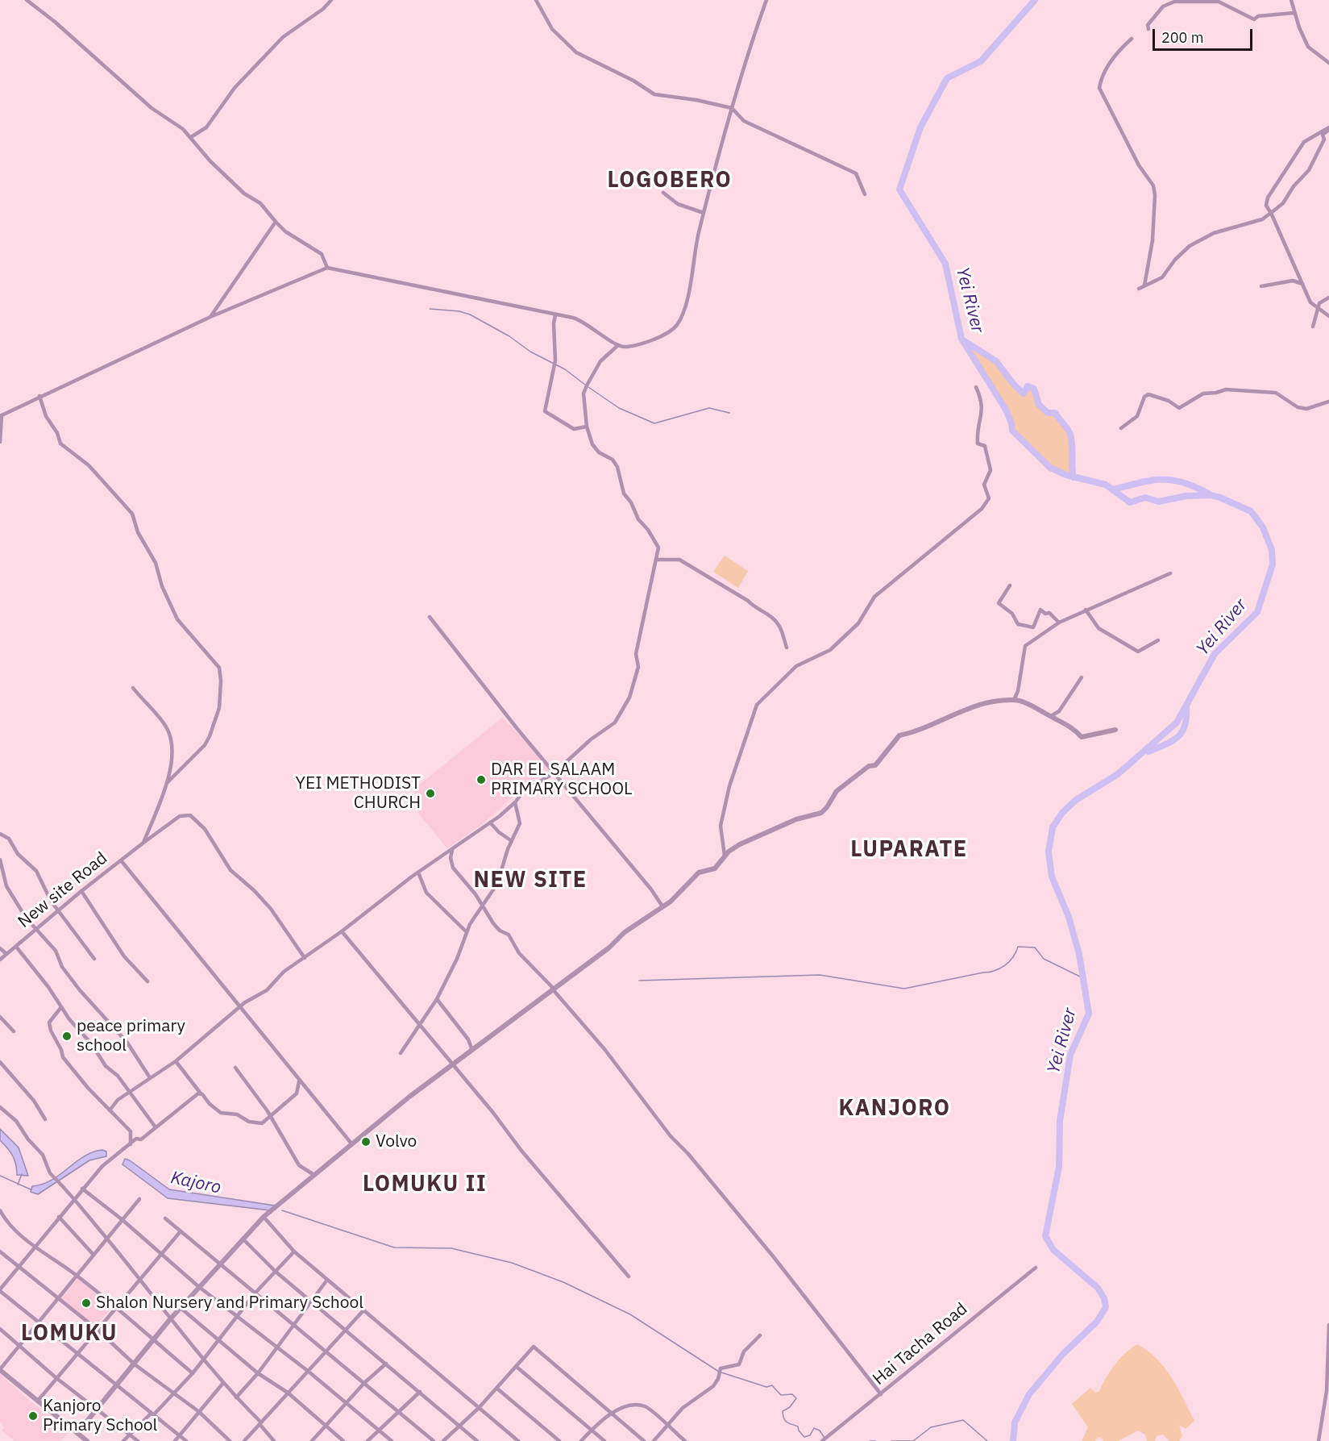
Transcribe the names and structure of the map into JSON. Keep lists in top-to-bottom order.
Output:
{
  "streets": {
    "street": ["New site Road", "Hai Tacha Road"]
  },
  "districts": [
    "LOGOBERO",
    "LUPARATE",
    "NEW SITE",
    "KANJORO",
    "LOMUKU II",
    "LOMUKU"
  ],
  "water": ["Yei River", "Kajoro"],
  "places": [
    "DAR EL SALAAM PRIMARY SCHOOL",
    "YEI METHODIST CHURCH",
    "peace primary school",
    "Volvo",
    "Shalon Nursery and Primary School",
    "Kanjoro Primary School"
  ],
  "scale_bar": "200 m"
}
